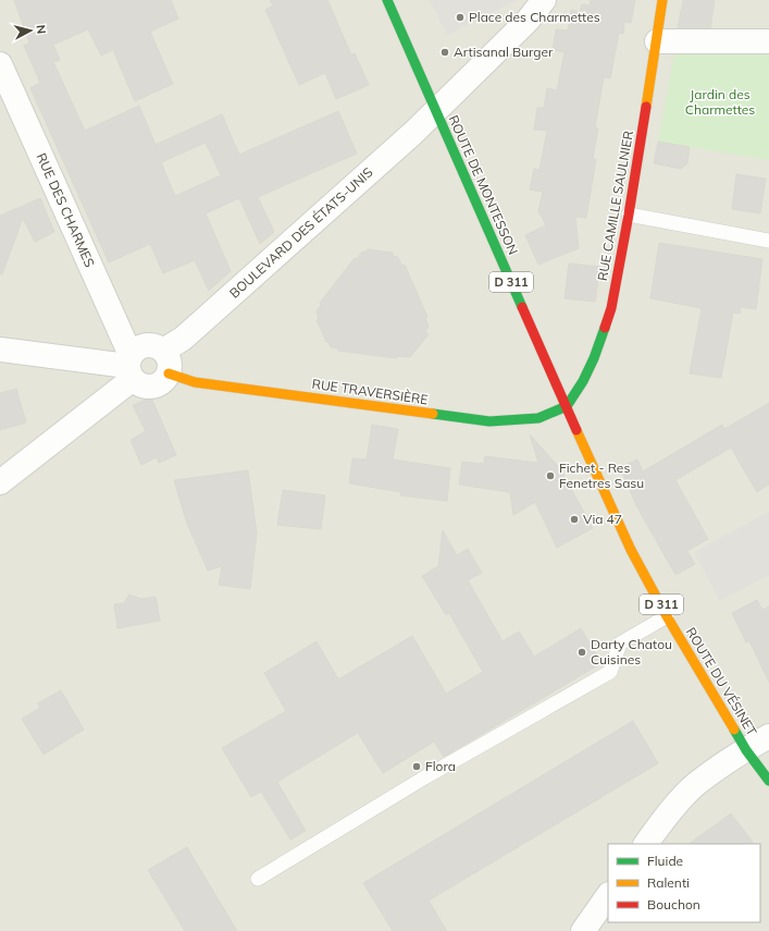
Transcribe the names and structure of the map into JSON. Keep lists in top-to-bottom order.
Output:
{
  "streets": {
    "main road": [
      "ROUTE DE MONTESSON",
      "RUE CAMILLE SAULNIER",
      "D 311",
      "RUE TRAVERSIÈRE",
      "ROUTE DU VÉSINET"
    ],
    "street": ["RUE DES CHARMES", "BOULEVARD DES ÉTATS-UNIS"]
  },
  "crossings": [
    ["ROUTE DE MONTESSON", "RUE CAMILLE SAULNIER"],
    ["ROUTE DE MONTESSON", "BOULEVARD DES ÉTATS-UNIS"],
    ["ROUTE DE MONTESSON", "RUE TRAVERSIÈRE"],
    ["ROUTE DE MONTESSON", "ROUTE DU VÉSINET"],
    ["RUE CAMILLE SAULNIER", "RUE TRAVERSIÈRE"],
    ["RUE DES CHARMES", "BOULEVARD DES ÉTATS-UNIS"],
    ["RUE DES CHARMES", "RUE TRAVERSIÈRE"],
    ["BOULEVARD DES ÉTATS-UNIS", "RUE TRAVERSIÈRE"]
  ],
  "parks": ["Jardin des Charmettes"],
  "places": [
    "Place des Charmettes",
    "Artisanal Burger",
    "Fichet - Res Fenetres Sasu",
    "Via 47",
    "Darty Chatou Cuisines",
    "Flora"
  ],
  "legend": ["Fluide", "Ralenti", "Bouchon"],
  "north": "right"
}
